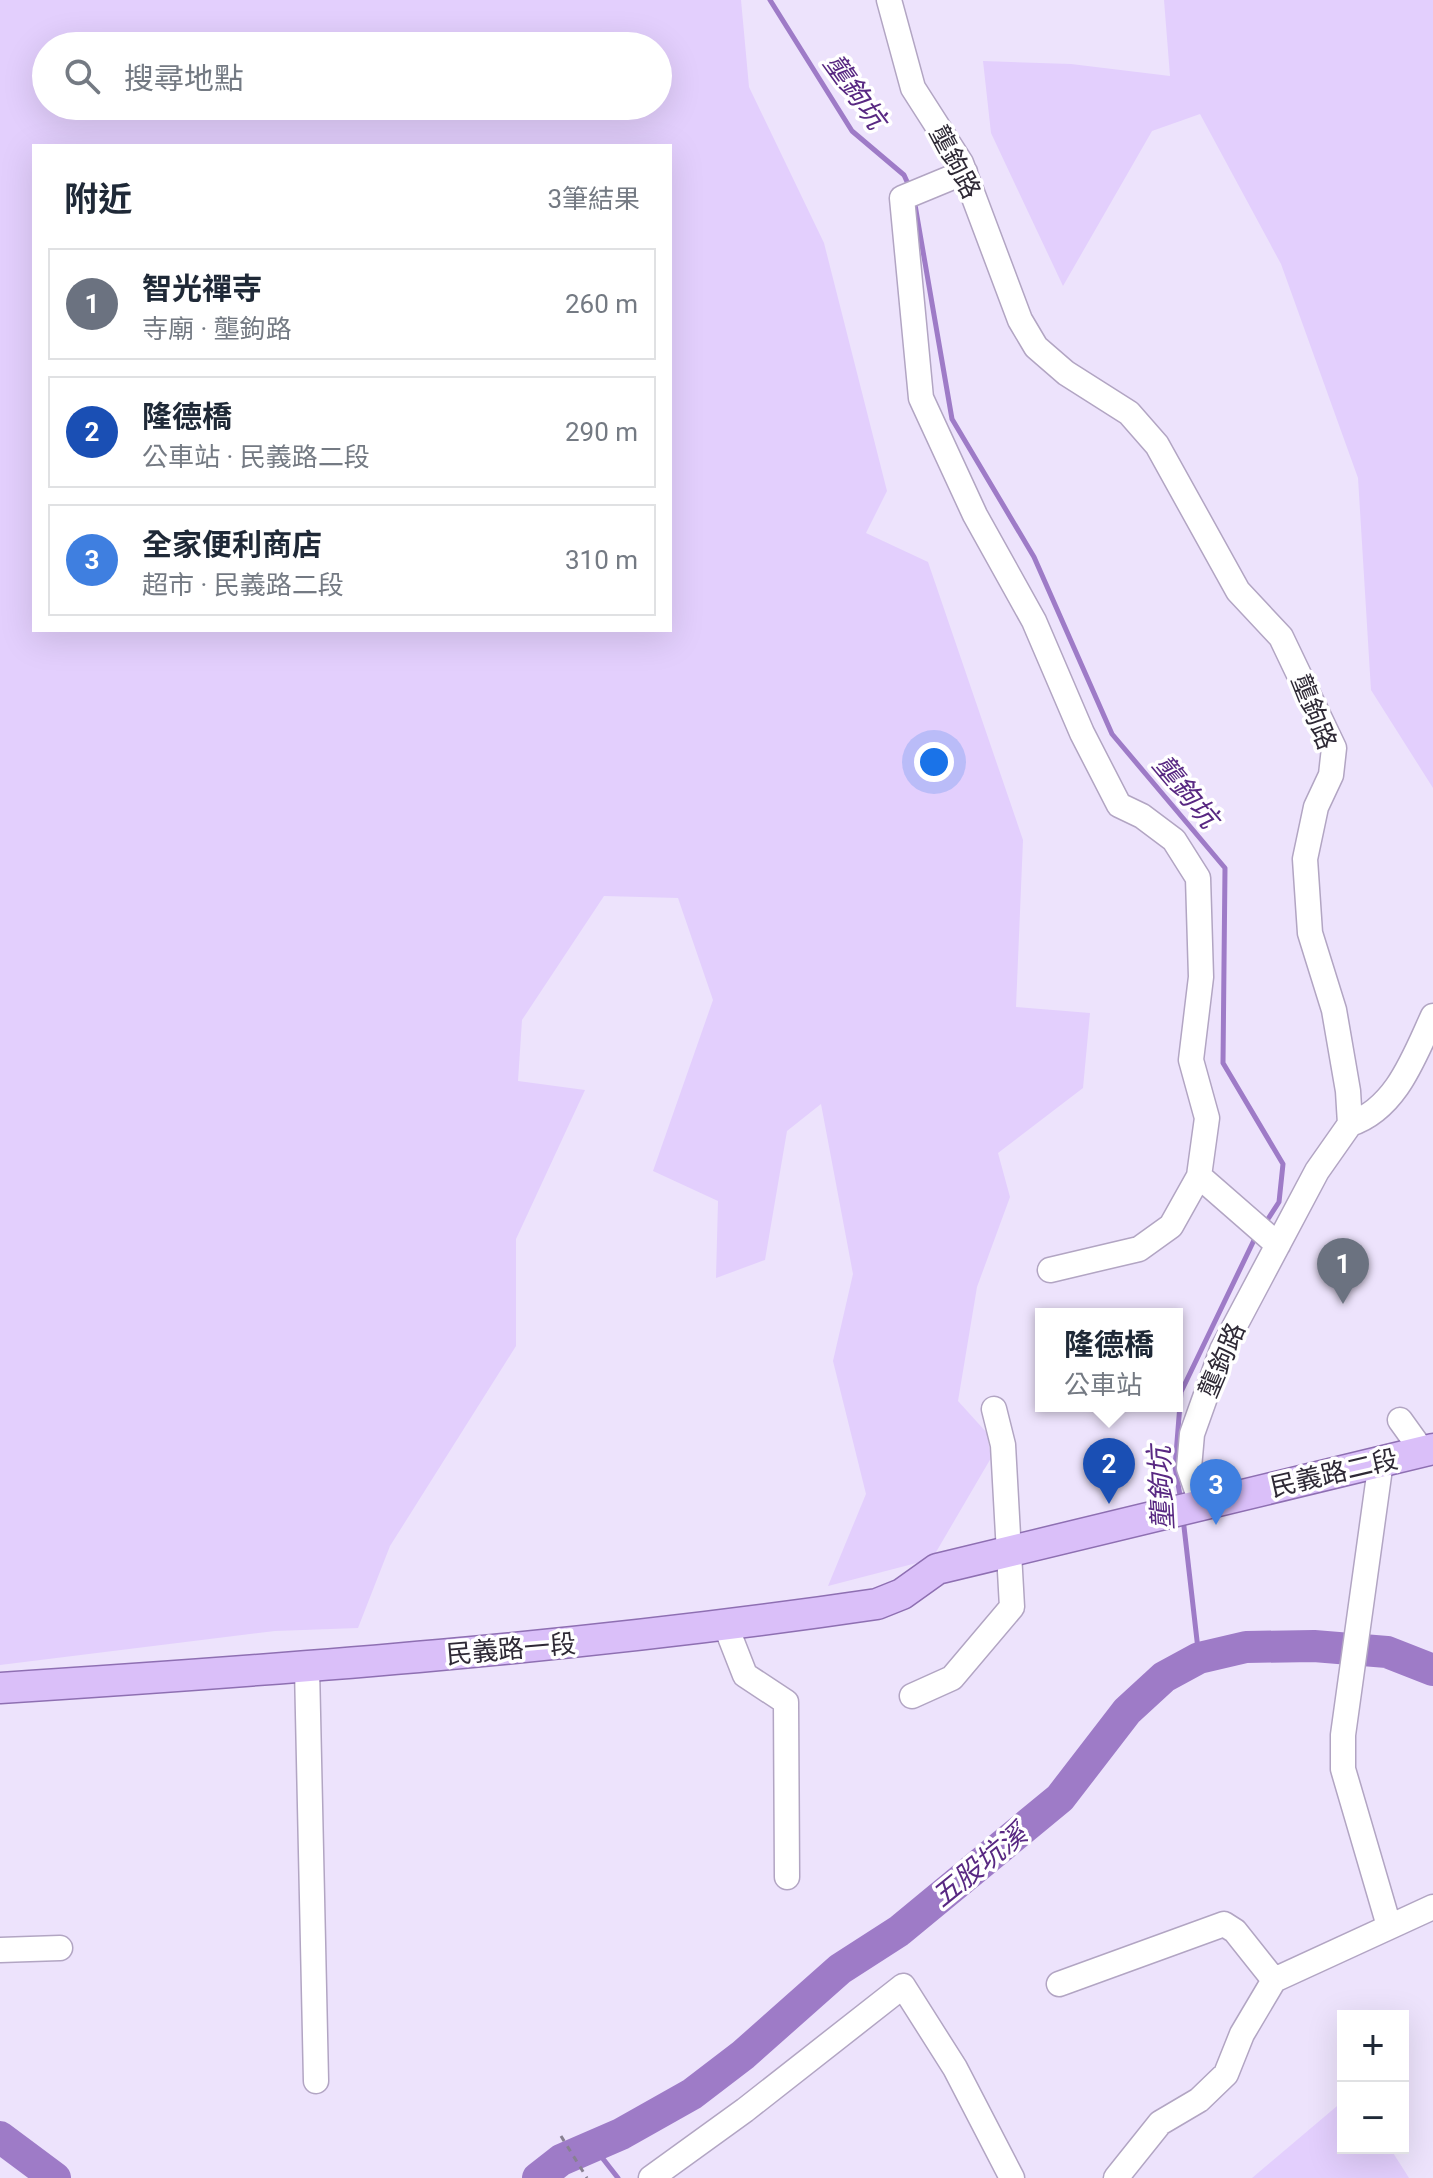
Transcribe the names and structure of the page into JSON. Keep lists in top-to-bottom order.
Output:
{
  "streets": {
    "main road": ["民義路二段", "民義路一段"],
    "street": ["壟鉤路"]
  },
  "crossings": [
    ["壟鉤路", "民義路二段"],
    ["民義路二段", "民義路一段"]
  ],
  "water": ["壟鉤坑", "五股坑溪"],
  "page": {
    "search": "搜尋地點",
    "heading": ["附近", "3筆結果"],
    "list": [
      {
        "mark": "1",
        "name": "智光禪寺",
        "note": "寺廟 · 壟鉤路",
        "value": "260 m"
      },
      {
        "mark": "2",
        "name": "隆德橋",
        "note": "公車站 · 民義路二段",
        "value": "290 m"
      },
      {
        "mark": "3",
        "name": "全家便利商店",
        "note": "超市 · 民義路二段",
        "value": "310 m"
      }
    ],
    "pins": ["1", "2", "3"],
    "popup": ["隆德橋", "公車站"],
    "map_buttons": ["+", "−"]
  }
}
